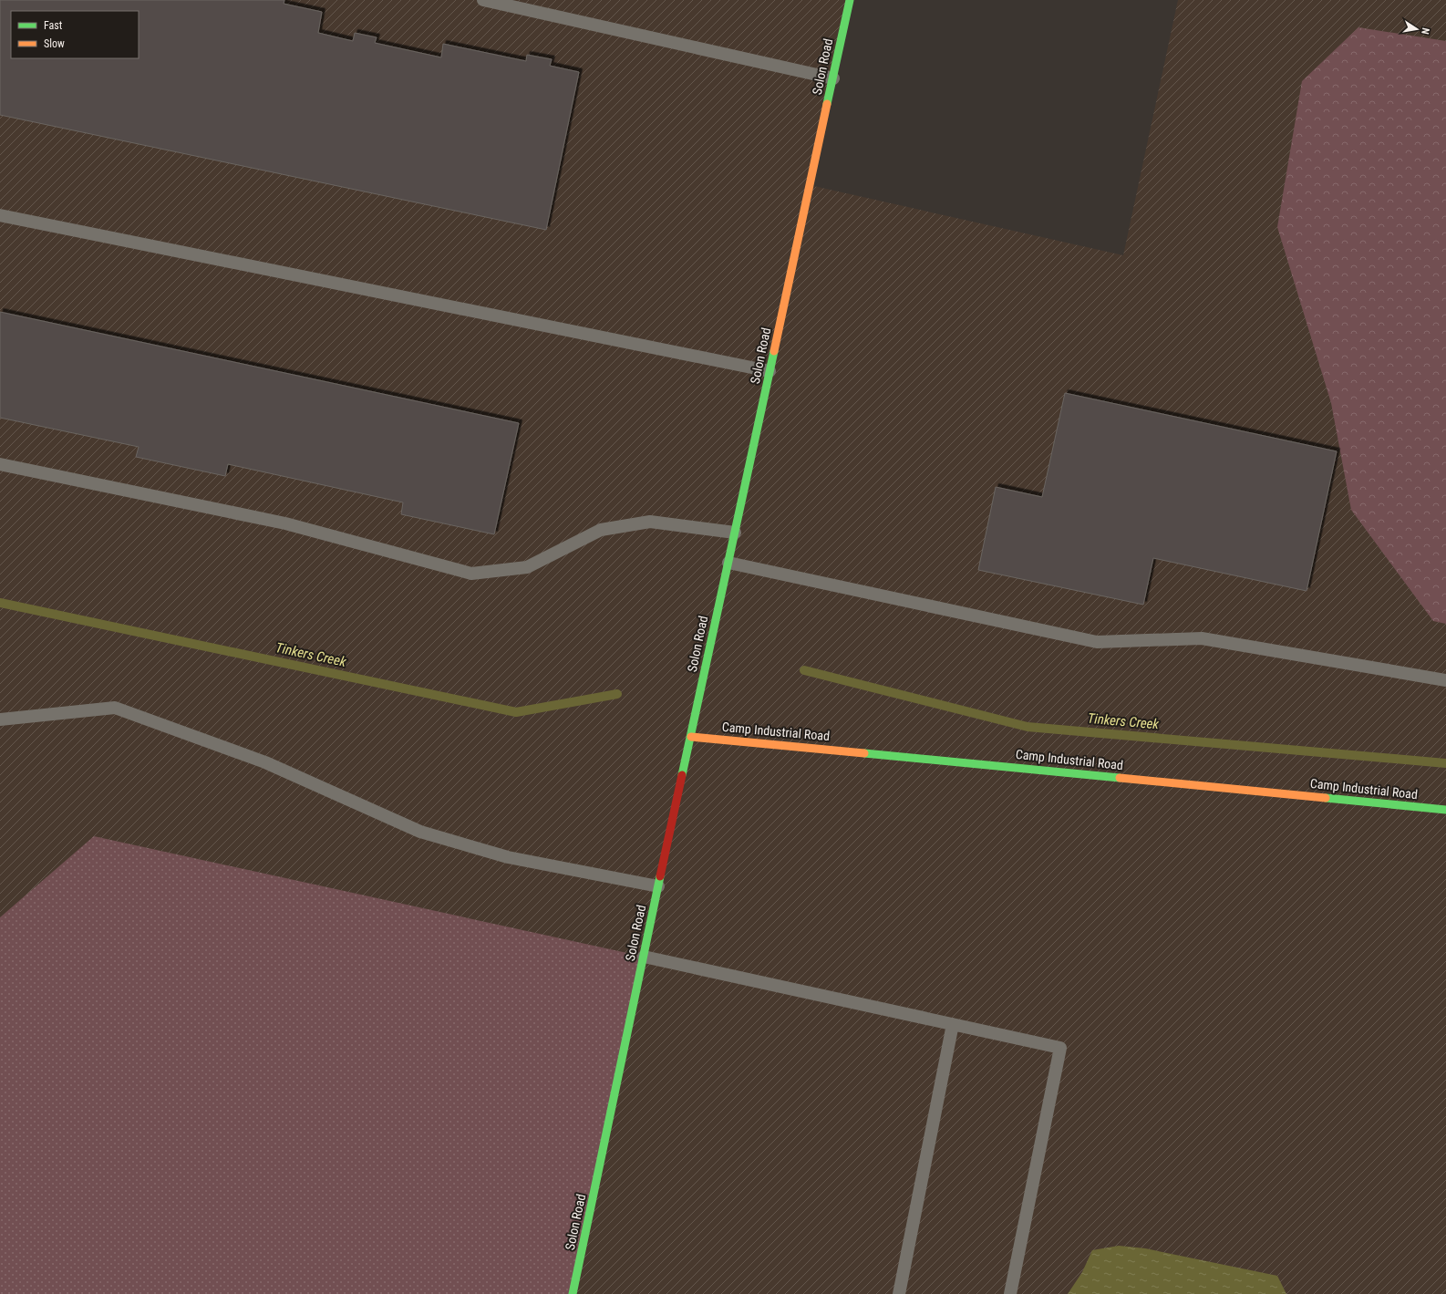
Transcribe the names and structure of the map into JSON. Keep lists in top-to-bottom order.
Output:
{
  "streets": {
    "street": ["Solon Road", "Camp Industrial Road"]
  },
  "crossings": [
    ["Solon Road", "Camp Industrial Road"]
  ],
  "water": ["Tinkers Creek"],
  "legend": ["Fast", "Slow"],
  "north": "right"
}
